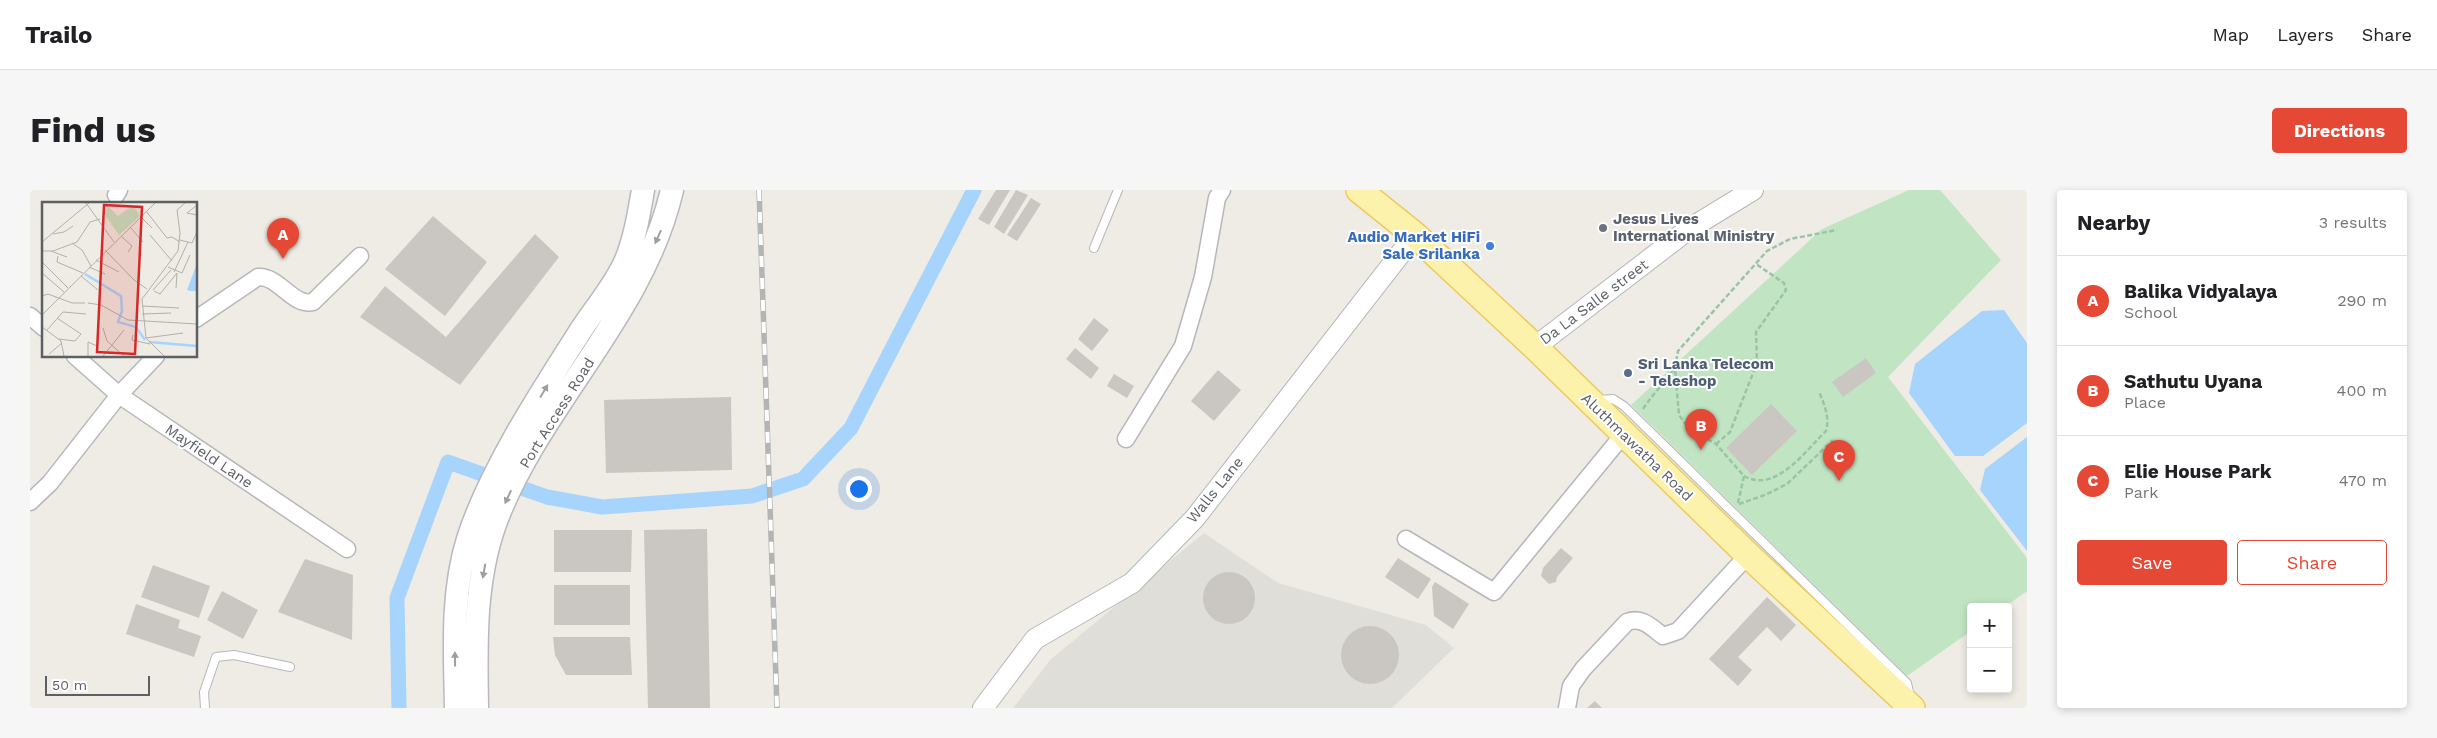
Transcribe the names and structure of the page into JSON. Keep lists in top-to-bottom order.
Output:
{
  "streets": {
    "main road": ["Port Access Road", "Aluthmawatha Road"],
    "street": ["Da La Salle street", "Mayfield Lane", "Walls Lane"]
  },
  "crossings": [
    ["Da La Salle street", "Aluthmawatha Road"],
    ["Aluthmawatha Road", "Walls Lane"]
  ],
  "places": ["Jesus Lives International Ministry", "Audio Market HiFi Sale Srilanka", "Sri Lanka Telecom - Teleshop"],
  "scale_bar": "50 m",
  "page": {
    "header": "Trailo",
    "nav": ["Map", "Layers", "Share"],
    "buttons": [
      "Directions",
      ["Save", "Share"]
    ],
    "title": "Find us",
    "heading": ["Nearby", "3 results"],
    "pins": ["A", "B", "C"],
    "list": [
      {
        "mark": "A",
        "name": "Balika Vidyalaya",
        "note": "School",
        "value": "290 m"
      },
      {
        "mark": "B",
        "name": "Sathutu Uyana",
        "note": "Place",
        "value": "400 m"
      },
      {
        "mark": "C",
        "name": "Elie House Park",
        "note": "Park",
        "value": "470 m"
      }
    ],
    "map_buttons": ["+", "−"],
    "scale": "50 m"
  }
}
